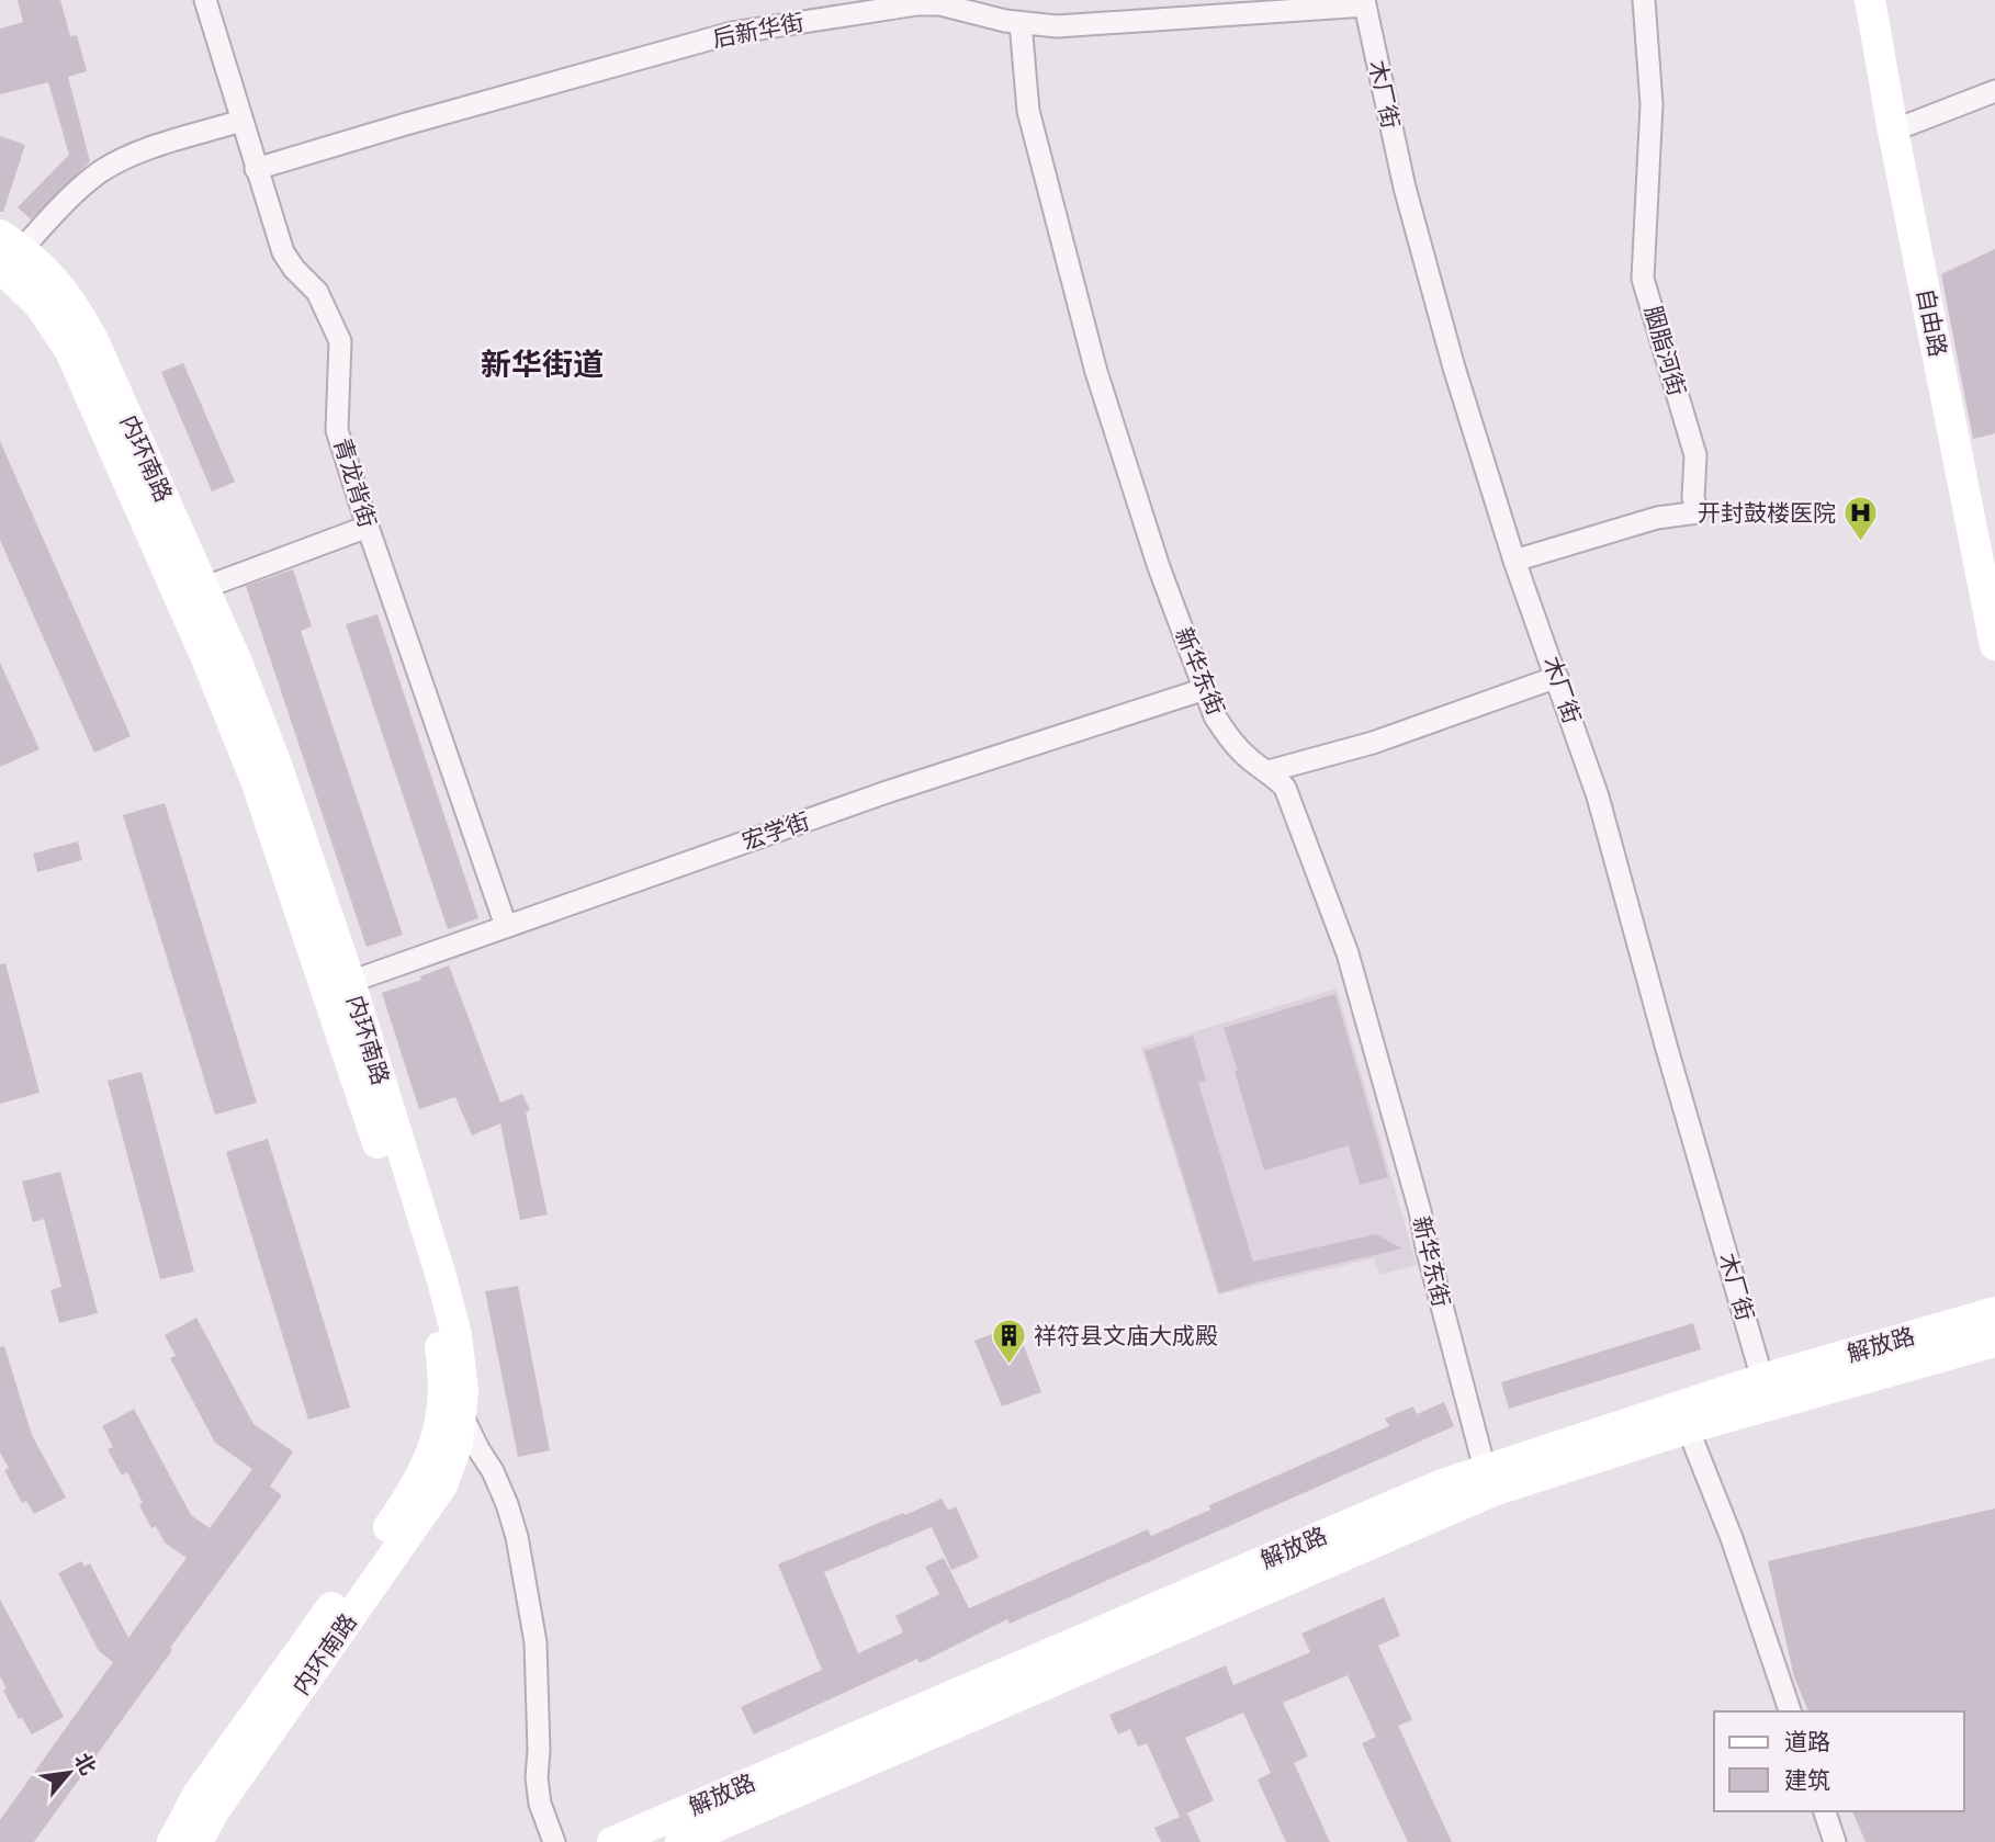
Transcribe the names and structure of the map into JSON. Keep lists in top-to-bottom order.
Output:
{
  "streets": {
    "street": [
      "后新华街",
      "木厂街",
      "自由路",
      "胭脂河街",
      "内环南路",
      "青龙背街",
      "新华东街",
      "宏学街",
      "解放路"
    ]
  },
  "crossings": [
    ["后新华街", "木厂街"],
    ["后新华街", "青龙背街"],
    ["后新华街", "新华东街"],
    ["木厂街", "胭脂河街"],
    ["木厂街", "解放路"],
    ["内环南路", "宏学街"],
    ["青龙背街", "宏学街"],
    ["新华东街", "宏学街"],
    ["新华东街", "解放路"]
  ],
  "districts": ["新华街道"],
  "places": {
    "hospital": ["开封鼓楼医院"],
    "building": ["祥符县文庙大成殿"]
  },
  "legend": ["道路", "建筑"],
  "north": "top right"
}
